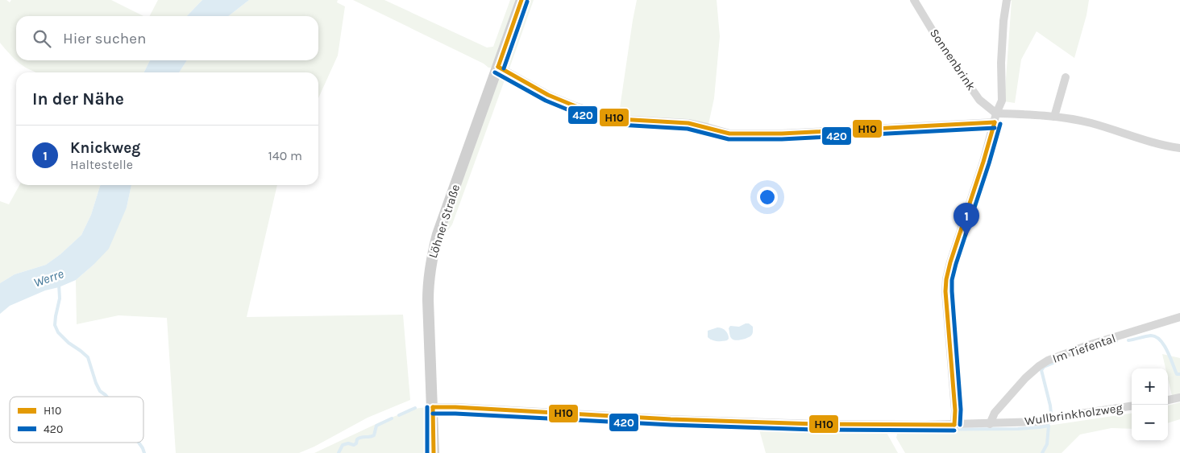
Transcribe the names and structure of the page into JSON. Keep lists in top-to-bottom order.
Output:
{
  "streets": {
    "main road": ["Löhner Straße"],
    "street": ["Sonnenbrink", "Im Tiefental", "Wullbrinkholzweg"]
  },
  "crossings": [
    ["Löhner Straße", "Wullbrinkholzweg"],
    ["Im Tiefental", "Wullbrinkholzweg"]
  ],
  "water": ["Werre"],
  "lines": ["transit line H10", "transit line 420"],
  "legend": ["H10", "420"],
  "page": {
    "search": "Hier suchen",
    "heading": "In der Nähe",
    "list": [
      {
        "mark": "1",
        "name": "Knickweg",
        "note": "Haltestelle",
        "value": "140 m"
      }
    ],
    "pins": "1",
    "map_buttons": ["+", "−"]
  }
}
